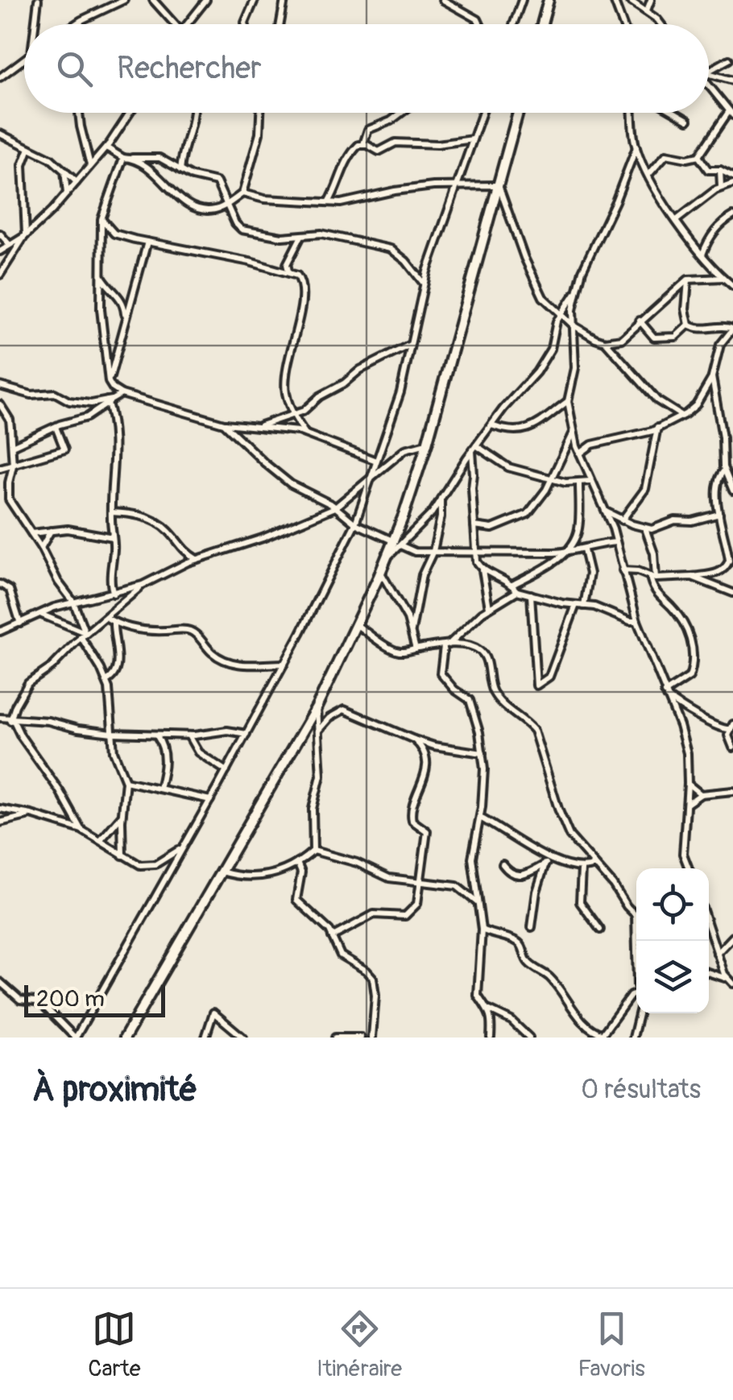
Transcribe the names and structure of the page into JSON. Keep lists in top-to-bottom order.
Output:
{
  "scale_bar": "200 m",
  "page": {
    "search": "Rechercher",
    "scale": "200 m",
    "heading": ["À proximité", "0 résultats"],
    "nav": ["Carte", "Itinéraire", "Favoris"]
  }
}
